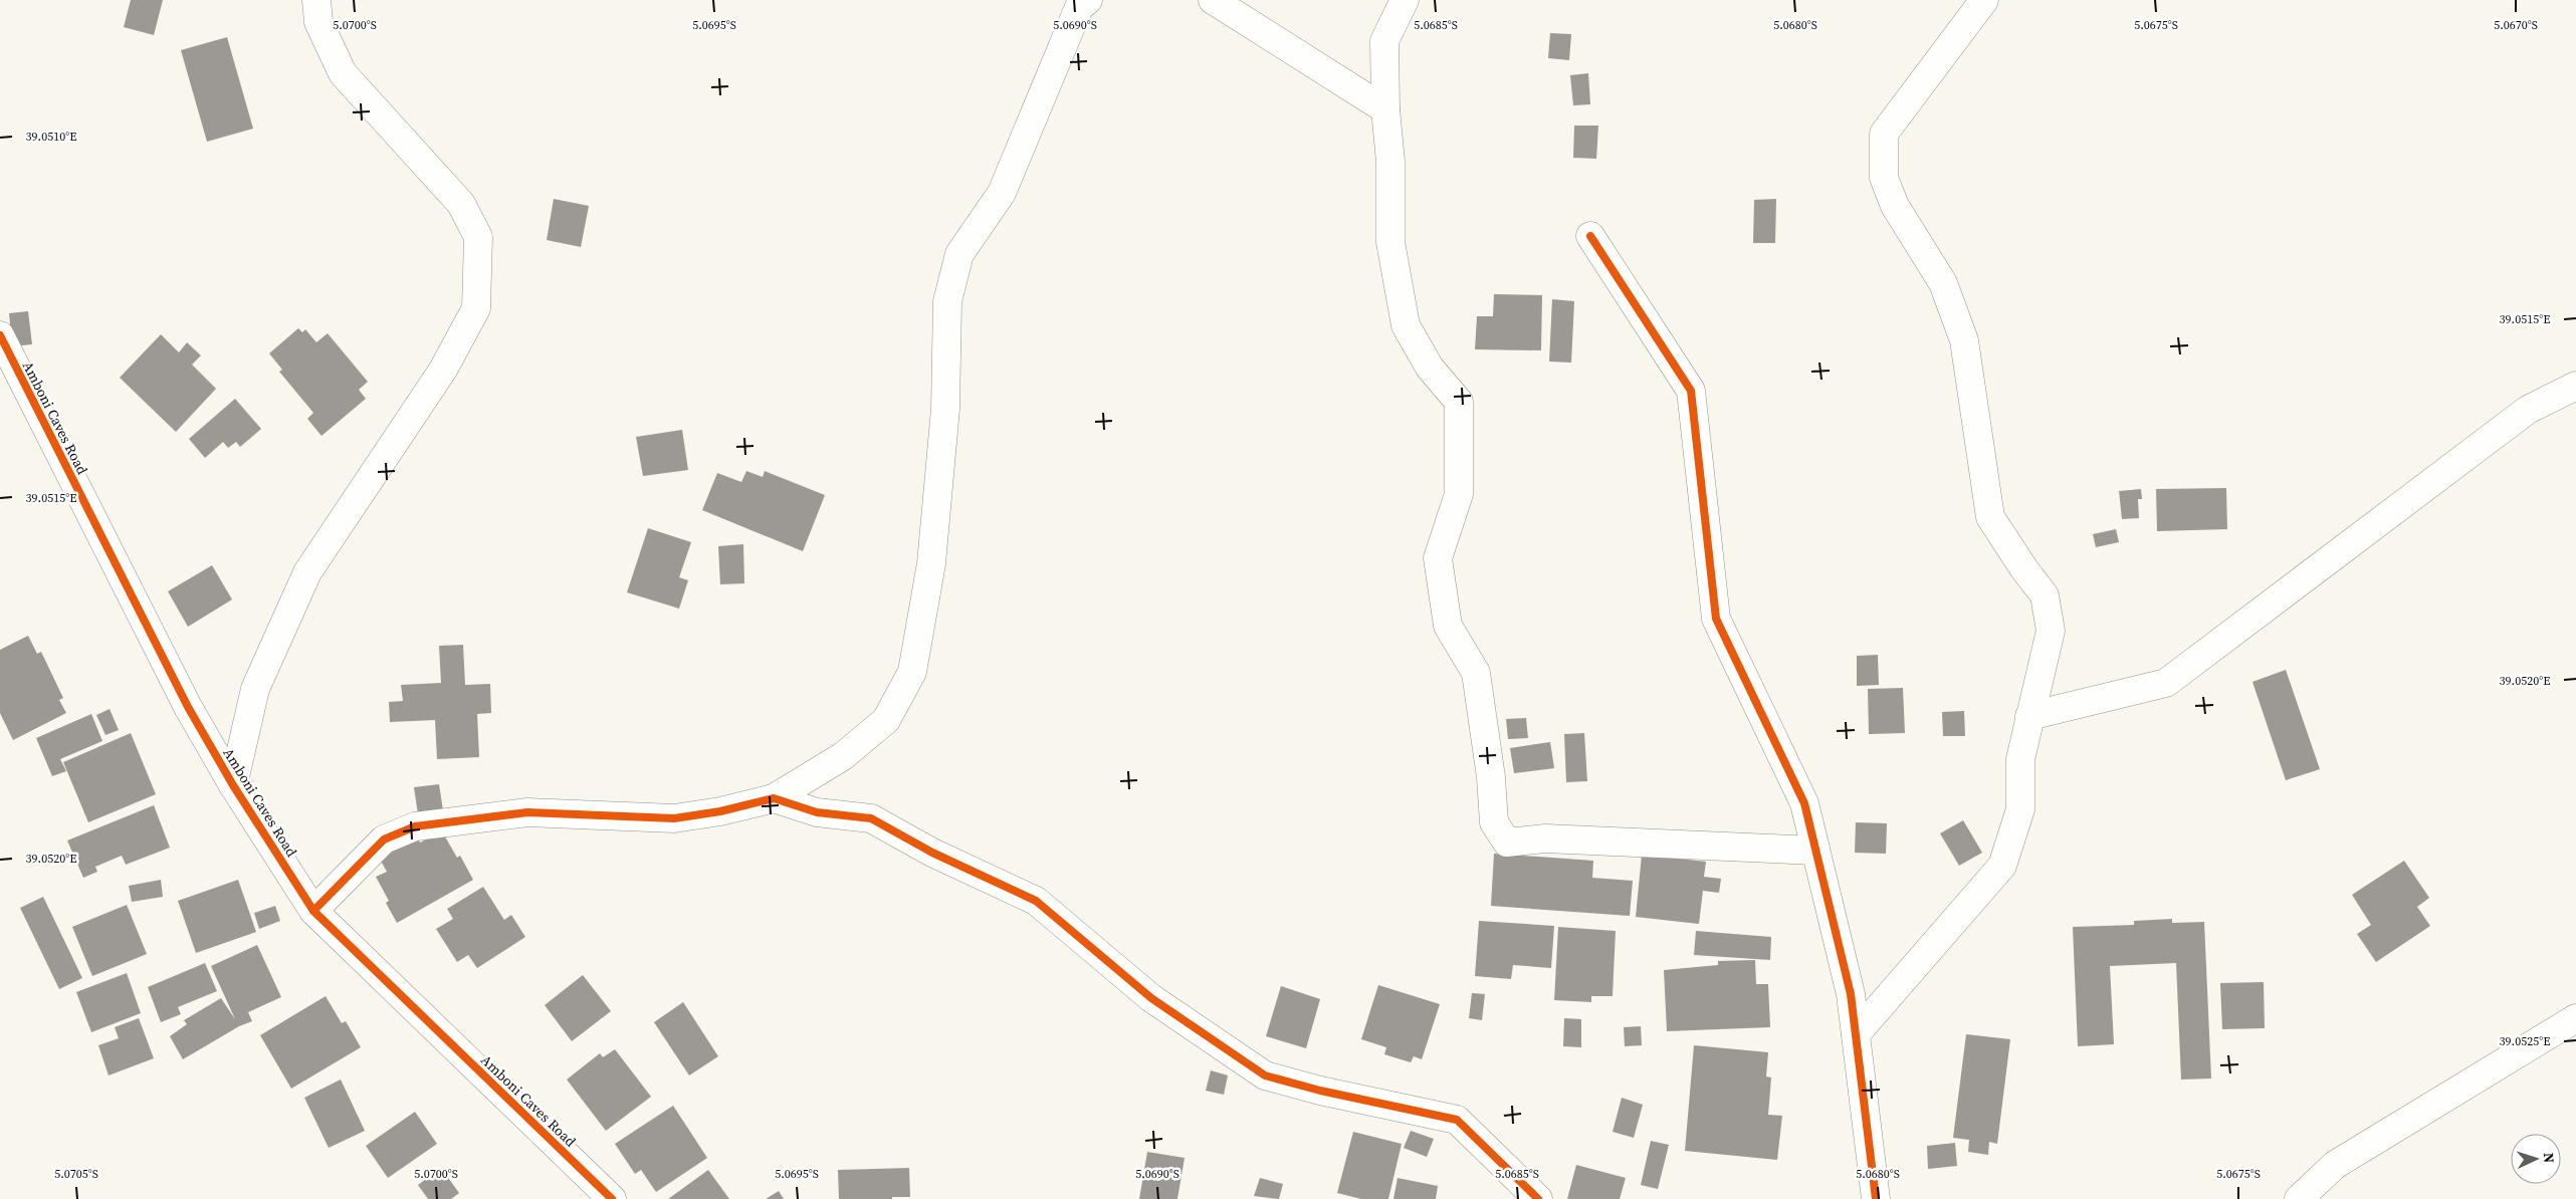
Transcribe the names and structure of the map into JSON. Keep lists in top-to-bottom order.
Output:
{
  "streets": {
    "street": ["Amboni Caves Road"]
  },
  "north": "right",
  "coordinates": [
    "5.0700°S",
    "5.0695°S",
    "5.0690°S",
    "5.0685°S",
    "5.0680°S",
    "5.0675°S",
    "5.0670°S",
    "39.0510°E",
    "39.0515°E",
    "39.0520°E",
    "39.0525°E",
    "5.0705°S"
  ]
}
